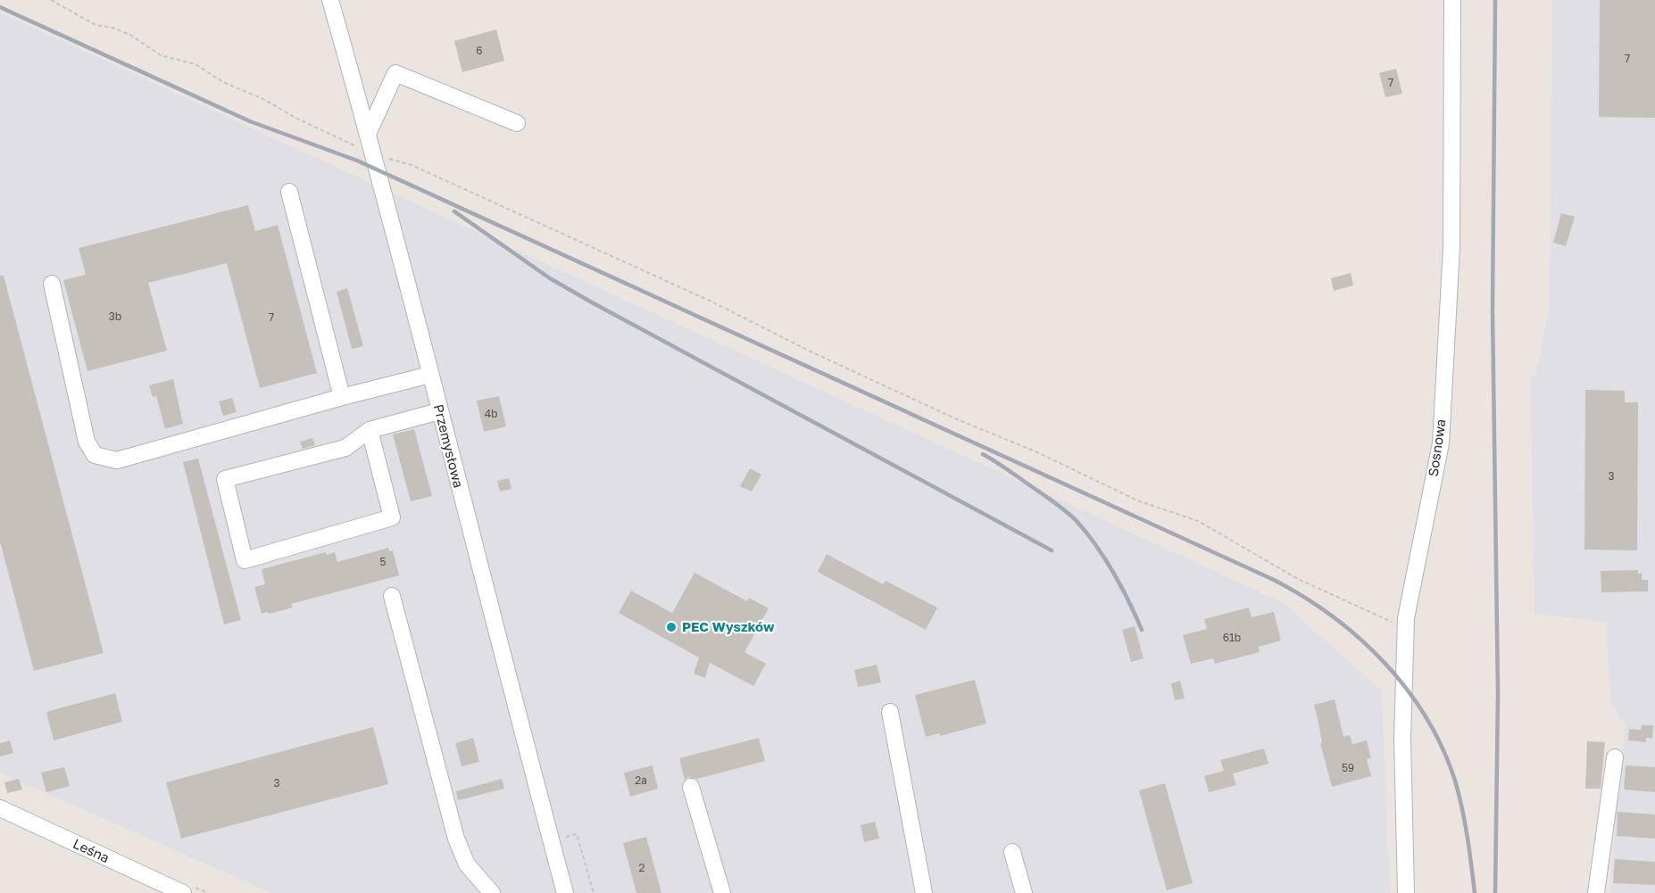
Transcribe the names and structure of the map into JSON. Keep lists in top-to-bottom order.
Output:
{
  "streets": {
    "street": ["Przemysłowa", "Sosnowa", "Leśna"]
  },
  "places": ["PEC Wyszków"],
  "house_numbers": [
    "6",
    "7",
    "7",
    "3b",
    "7",
    "4b",
    "3",
    "5",
    "61b",
    "59",
    "2a",
    "3",
    "2"
  ]
}
